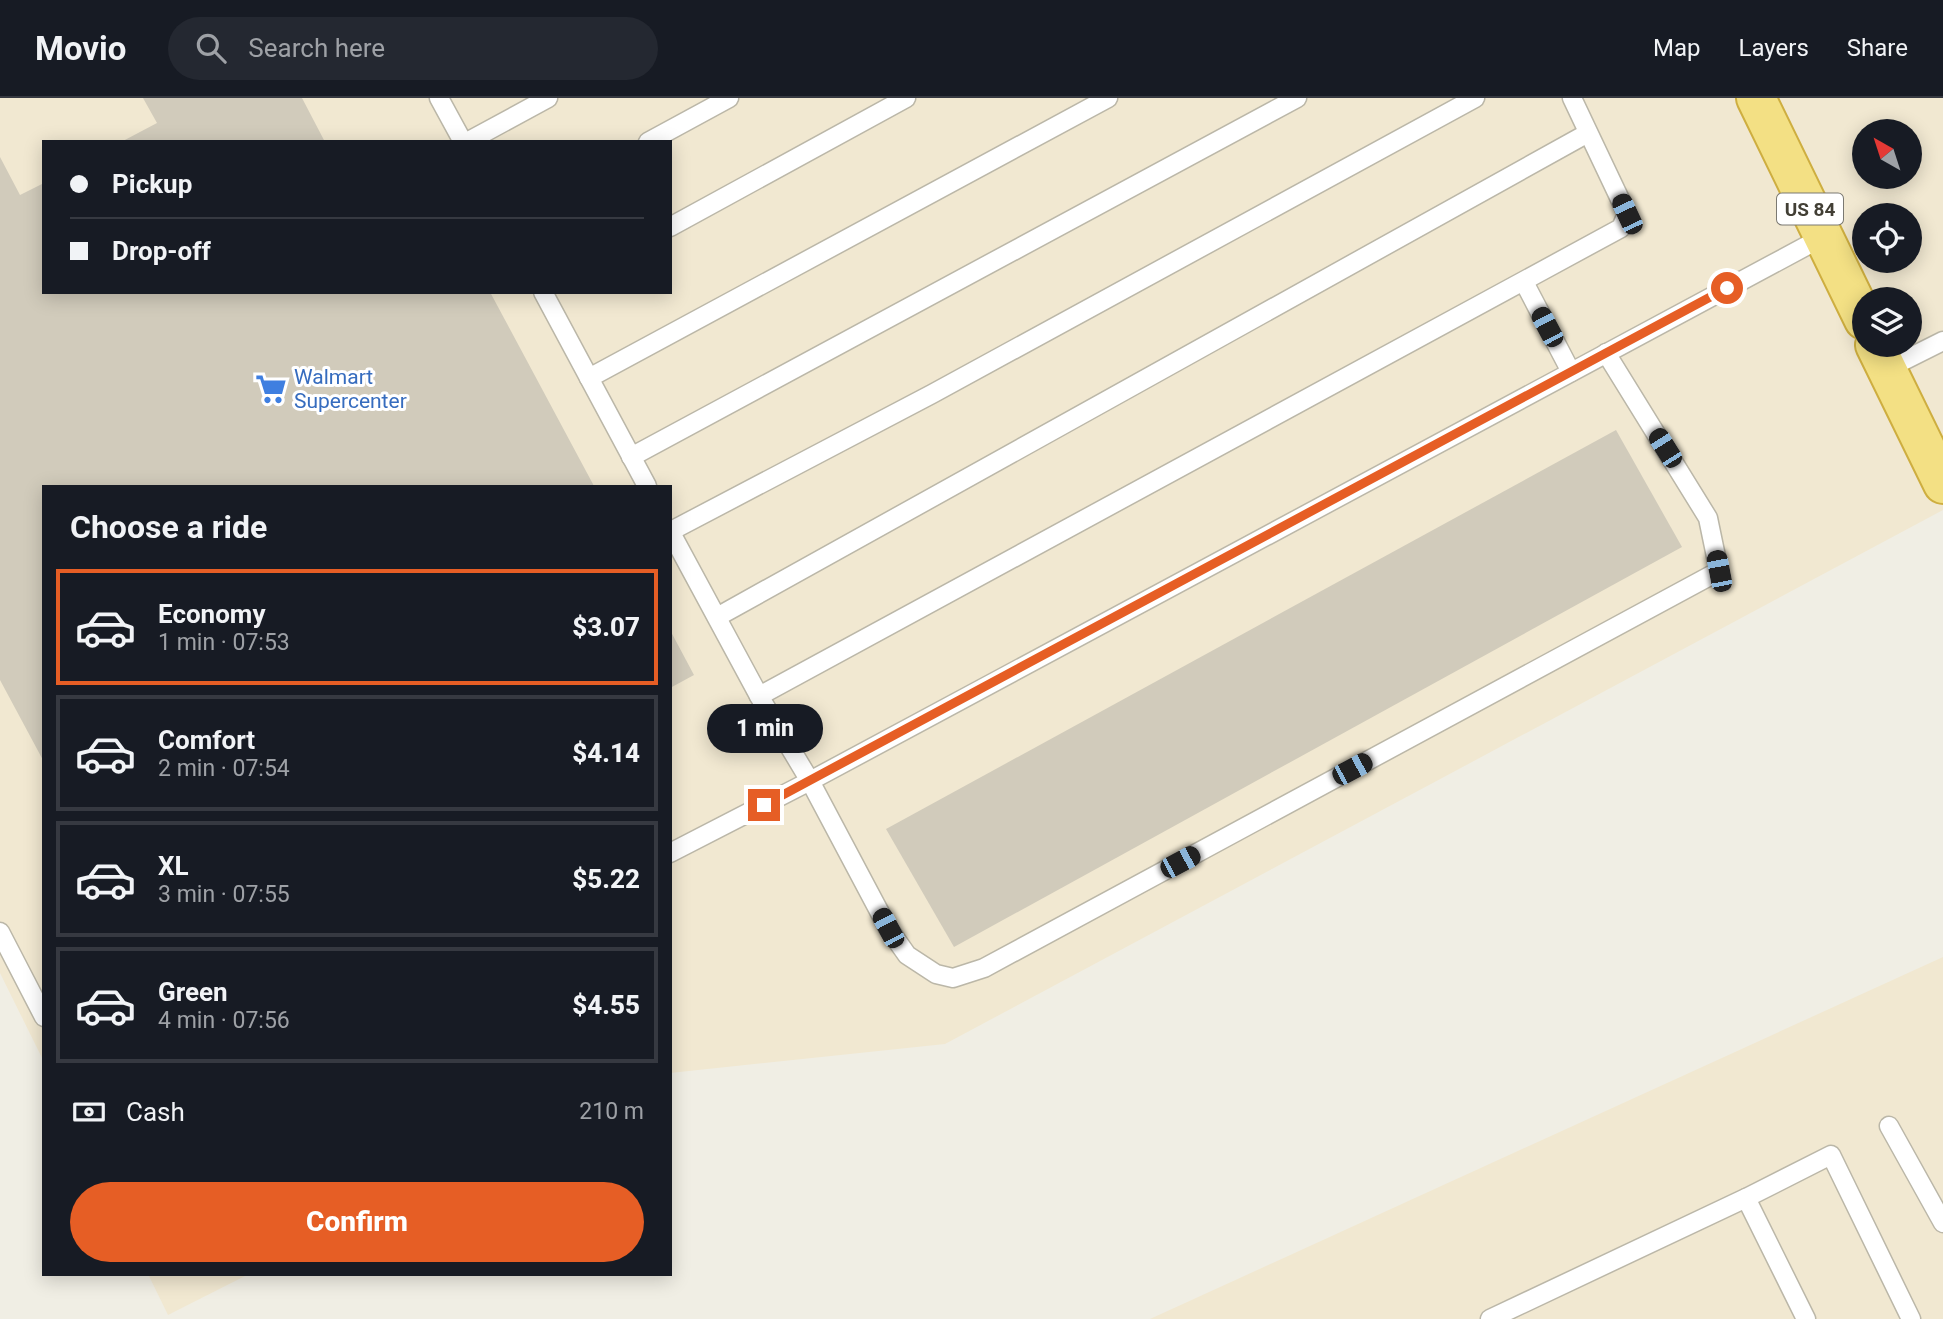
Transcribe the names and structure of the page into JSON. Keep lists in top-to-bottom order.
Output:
{
  "streets": {
    "highway": ["US 84"]
  },
  "places": {
    "supermarket": ["Walmart Supercenter"]
  },
  "north": "top left",
  "page": {
    "header": "Movio",
    "search": "Search here",
    "nav": ["Map", "Layers", "Share"],
    "banner": ["Pickup", "Drop-off"],
    "heading": "Choose a ride",
    "list": [
      {
        "name": "Economy",
        "note": "1 min · 07:53",
        "value": "$3.07"
      },
      {
        "name": "Comfort",
        "note": "2 min · 07:54",
        "value": "$4.14"
      },
      {
        "name": "XL",
        "note": "3 min · 07:55",
        "value": "$5.22"
      },
      {
        "name": "Green",
        "note": "4 min · 07:56",
        "value": "$4.55"
      }
    ],
    "bubble": "1 min",
    "pay": ["Cash", "210 m"],
    "buttons": "Confirm"
  }
}
